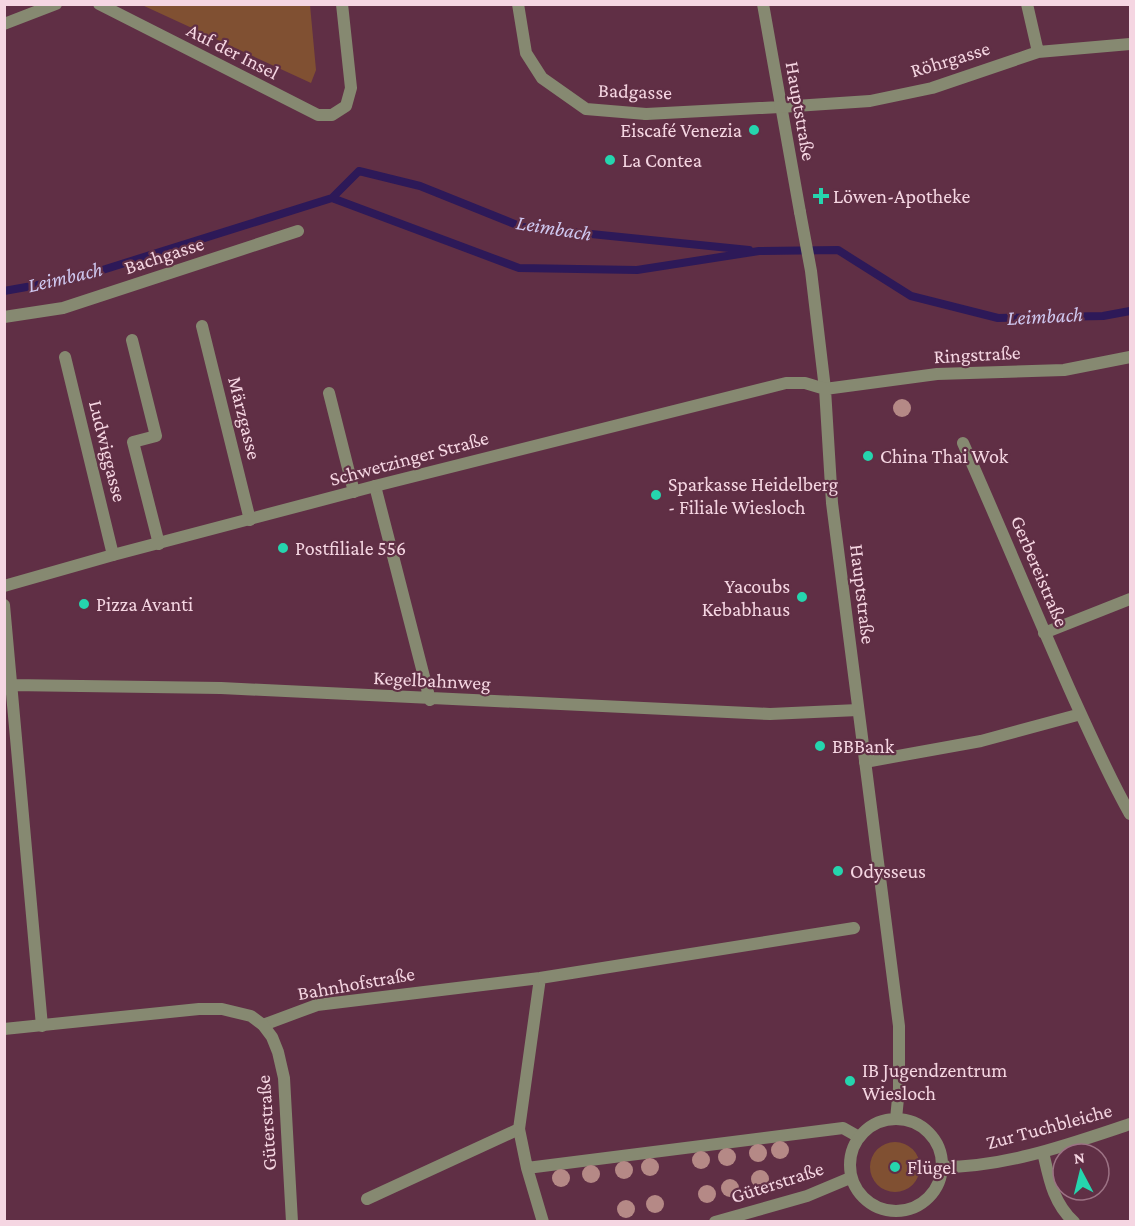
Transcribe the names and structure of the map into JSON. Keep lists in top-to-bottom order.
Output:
{
  "streets": {
    "street": [
      "Auf der Insel",
      "Röhrgasse",
      "Badgasse",
      "Hauptstraße",
      "Bachgasse",
      "Ringstraße",
      "Märzgasse",
      "Ludwiggasse",
      "Schwetzinger Straße",
      "Gerbereistraße",
      "Kegelbahnweg",
      "Bahnhofstraße",
      "Güterstraße",
      "Zur Tuchbleiche"
    ]
  },
  "crossings": [
    ["Röhrgasse", "Badgasse"],
    ["Röhrgasse", "Hauptstraße"],
    ["Badgasse", "Hauptstraße"],
    ["Hauptstraße", "Ringstraße"],
    ["Hauptstraße", "Schwetzinger Straße"],
    ["Hauptstraße", "Kegelbahnweg"],
    ["Hauptstraße", "Güterstraße"],
    ["Hauptstraße", "Zur Tuchbleiche"],
    ["Ringstraße", "Schwetzinger Straße"],
    ["Märzgasse", "Schwetzinger Straße"],
    ["Ludwiggasse", "Schwetzinger Straße"],
    ["Bahnhofstraße", "Güterstraße"],
    ["Güterstraße", "Zur Tuchbleiche"]
  ],
  "water": ["Leimbach"],
  "places": {
    "other": [
      "Eiscafé Venezia",
      "La Contea",
      "China Thai Wok",
      "Sparkasse Heidelberg - Filiale Wiesloch",
      "Postfiliale 556",
      "Yacoubs Kebabhaus",
      "Pizza Avanti",
      "BBBank",
      "Odysseus",
      "IB Jugendzentrum Wiesloch",
      "Flügel"
    ],
    "health": ["Löwen-Apotheke"]
  },
  "north": "top"
}
